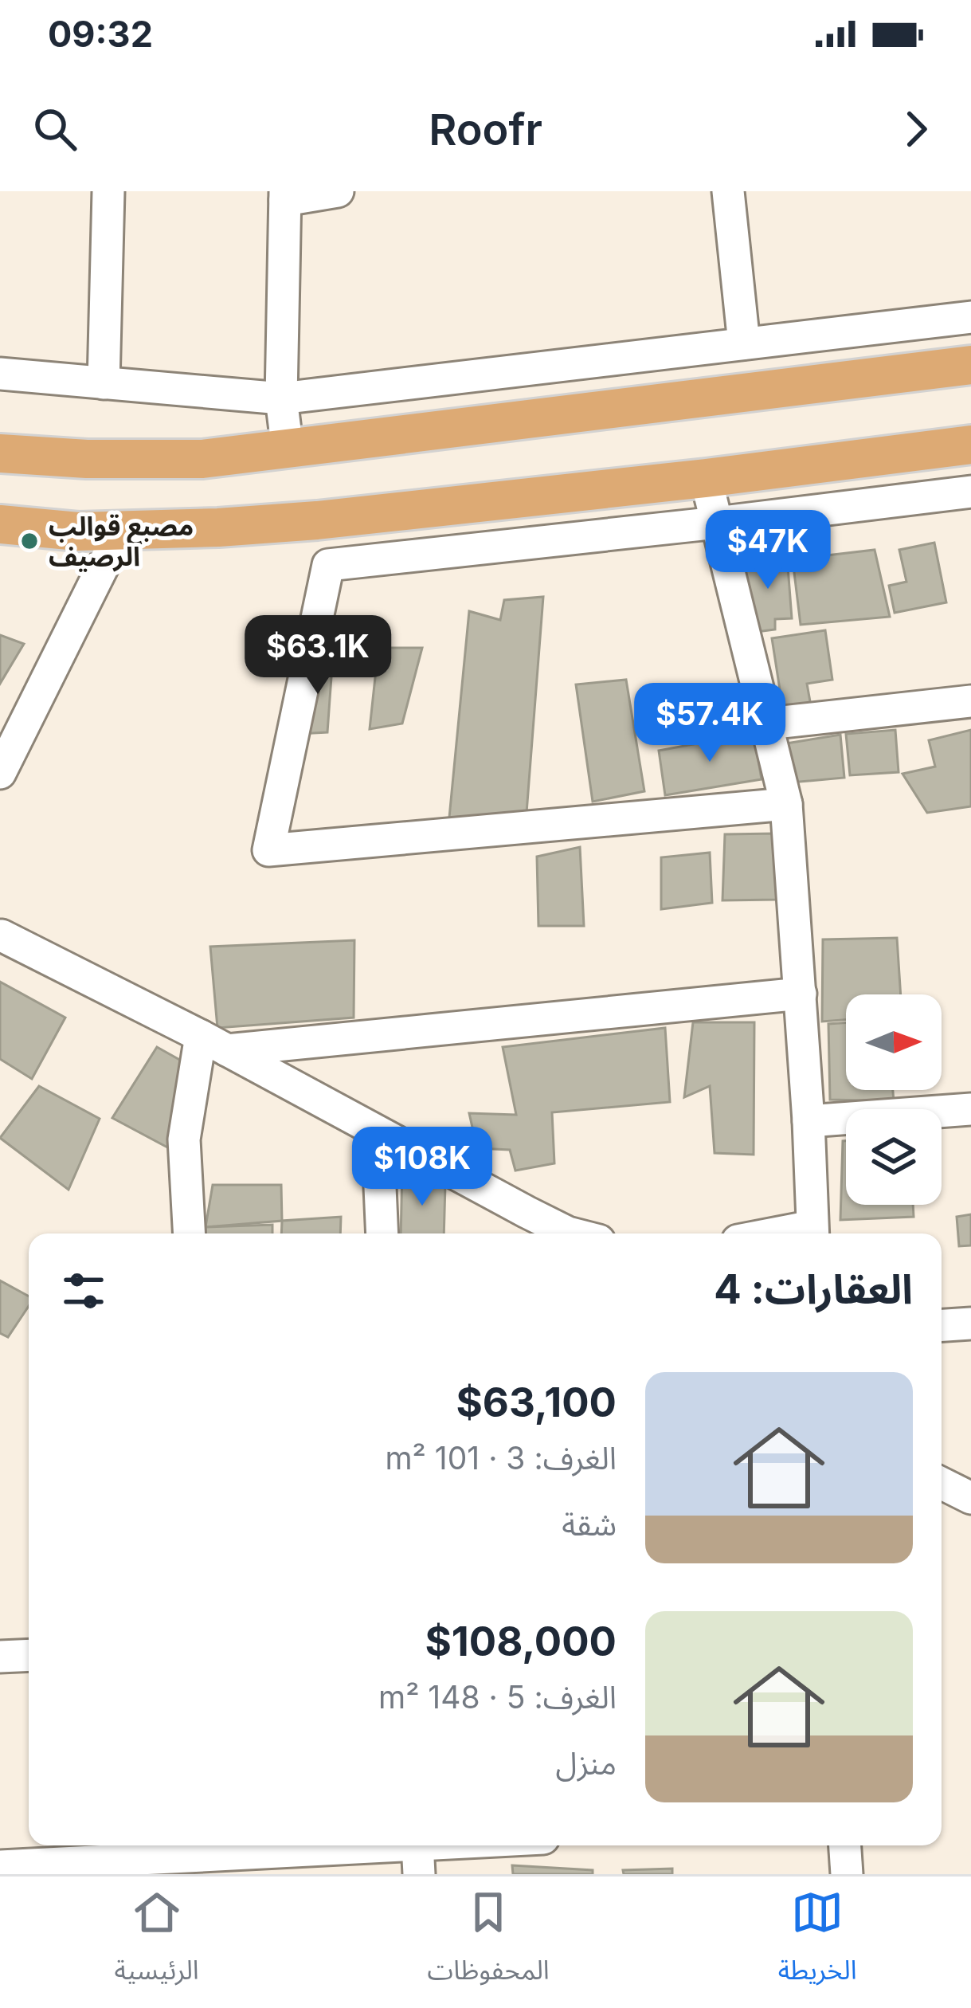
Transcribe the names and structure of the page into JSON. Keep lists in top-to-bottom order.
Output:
{
  "places": ["مصبع قوالب الرصيف"],
  "north": "right",
  "page": {
    "status": "09:32",
    "header": "Roofr",
    "price": [
      "$47K",
      "$63.1K",
      "$57.4K",
      "$108K"
    ],
    "heading": "العقارات: 4",
    "list": [
      {
        "name": "$63,100",
        "note": "الغرف: 3 · 101 m² · شقة"
      },
      {
        "name": "$108,000",
        "note": "الغرف: 5 · 148 m² · منزل"
      }
    ],
    "tabs": ["الخريطة", "المحفوظات", "الرئيسية"]
  }
}
